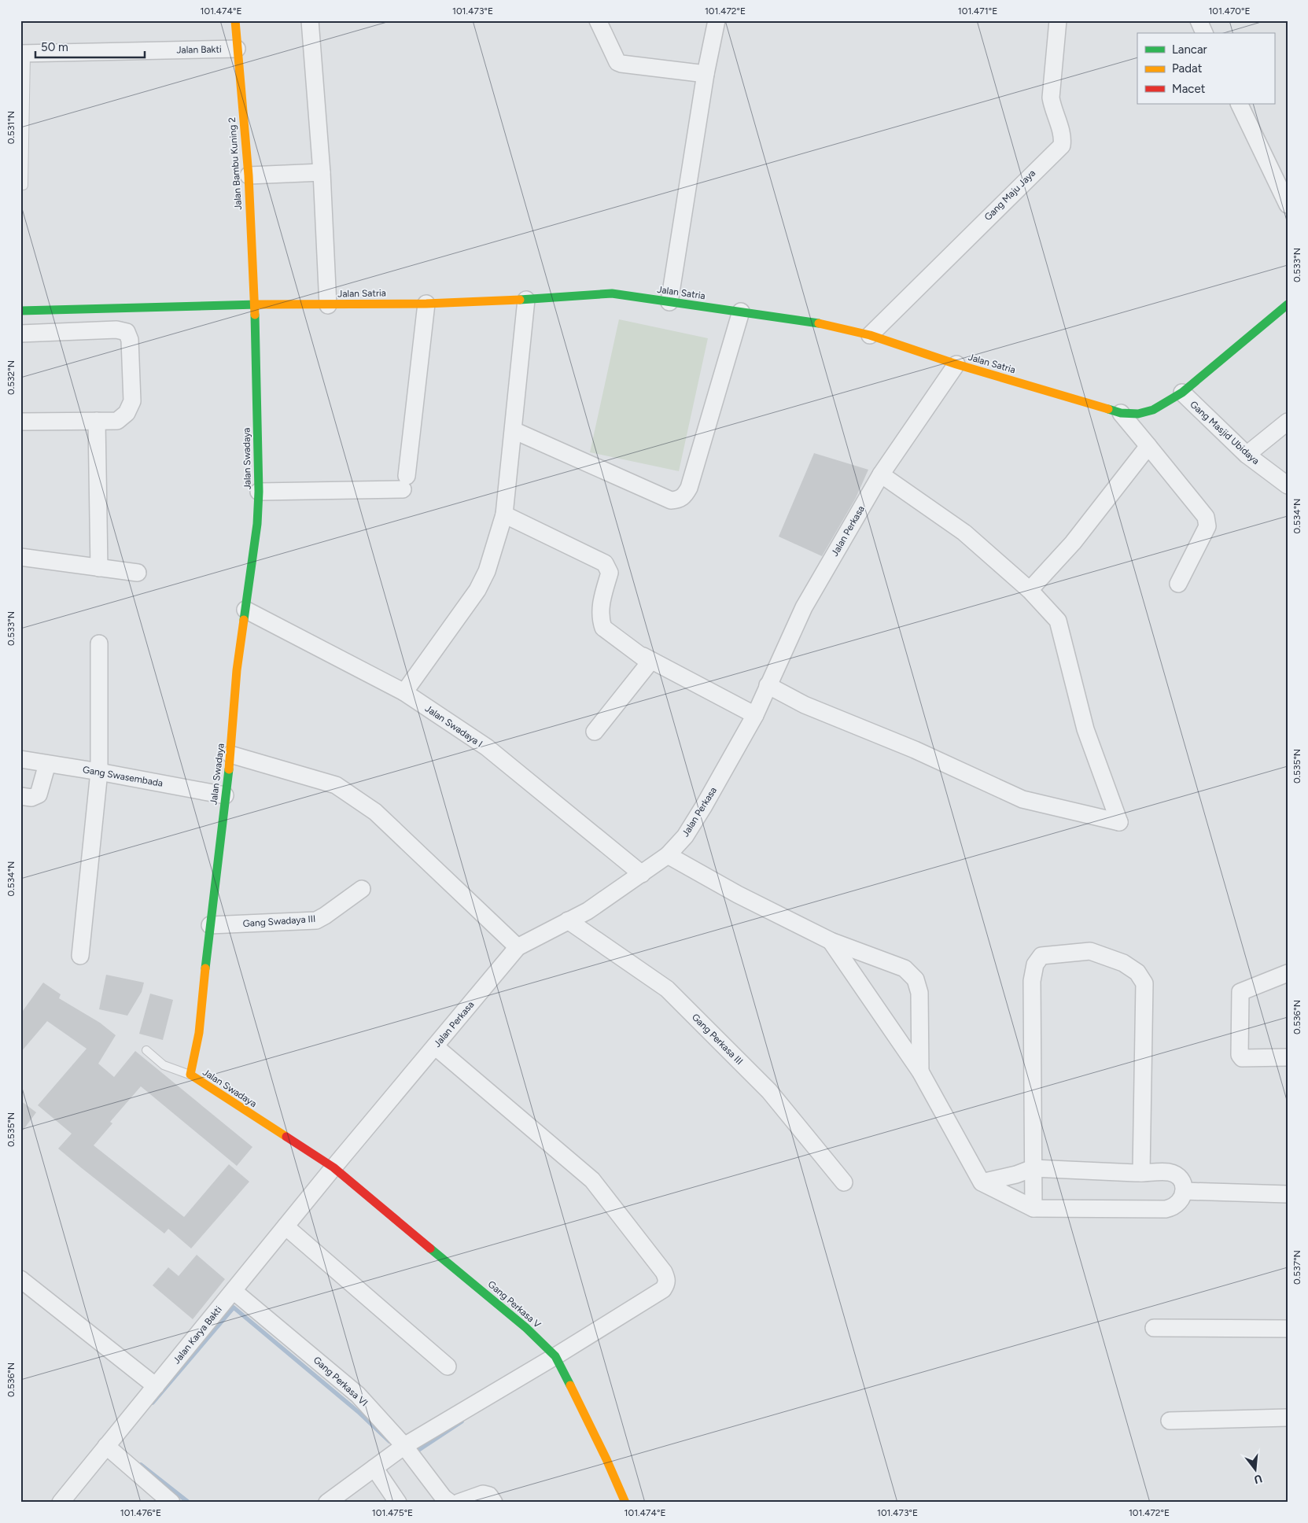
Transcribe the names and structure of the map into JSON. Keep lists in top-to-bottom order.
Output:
{
  "streets": {
    "street": [
      "Jalan Bakti",
      "Jalan Bambu Kuning 2",
      "Gang Maju Jaya",
      "Jalan Satria",
      "Gang Masjid Ubidaya",
      "Jalan Swadaya",
      "Jalan Perkasa",
      "Jalan Swadaya I",
      "Gang Swasembada",
      "Gang Swadaya III",
      "Gang Perkasa III",
      "Gang Perkasa V",
      "Jalan Karya Bakti",
      "Gang Perkasa VI"
    ]
  },
  "crossings": [
    ["Jalan Bakti", "Jalan Bambu Kuning 2"],
    ["Jalan Bambu Kuning 2", "Jalan Satria"],
    ["Jalan Bambu Kuning 2", "Jalan Swadaya"],
    ["Gang Maju Jaya", "Jalan Satria"],
    ["Jalan Satria", "Gang Masjid Ubidaya"],
    ["Jalan Satria", "Jalan Swadaya"],
    ["Jalan Satria", "Jalan Perkasa"],
    ["Jalan Swadaya", "Jalan Perkasa"],
    ["Jalan Swadaya", "Jalan Swadaya I"],
    ["Jalan Swadaya", "Gang Swasembada"],
    ["Jalan Swadaya", "Gang Swadaya III"],
    ["Jalan Swadaya", "Gang Perkasa V"],
    ["Jalan Swadaya", "Jalan Karya Bakti"],
    ["Jalan Perkasa", "Jalan Swadaya I"],
    ["Jalan Perkasa", "Gang Perkasa III"],
    ["Jalan Perkasa", "Gang Perkasa V"],
    ["Jalan Perkasa", "Jalan Karya Bakti"],
    ["Gang Perkasa V", "Jalan Karya Bakti"],
    ["Jalan Karya Bakti", "Gang Perkasa VI"]
  ],
  "legend": ["Lancar", "Padat", "Macet"],
  "scale_bar": "50 m",
  "north": "bottom",
  "coordinates": [
    "101.474°E",
    "101.473°E",
    "101.472°E",
    "101.471°E",
    "101.470°E",
    "0.531°N",
    "0.533°N",
    "0.532°N",
    "0.534°N",
    "0.535°N",
    "0.536°N",
    "0.537°N",
    "101.476°E",
    "101.475°E"
  ]
}
